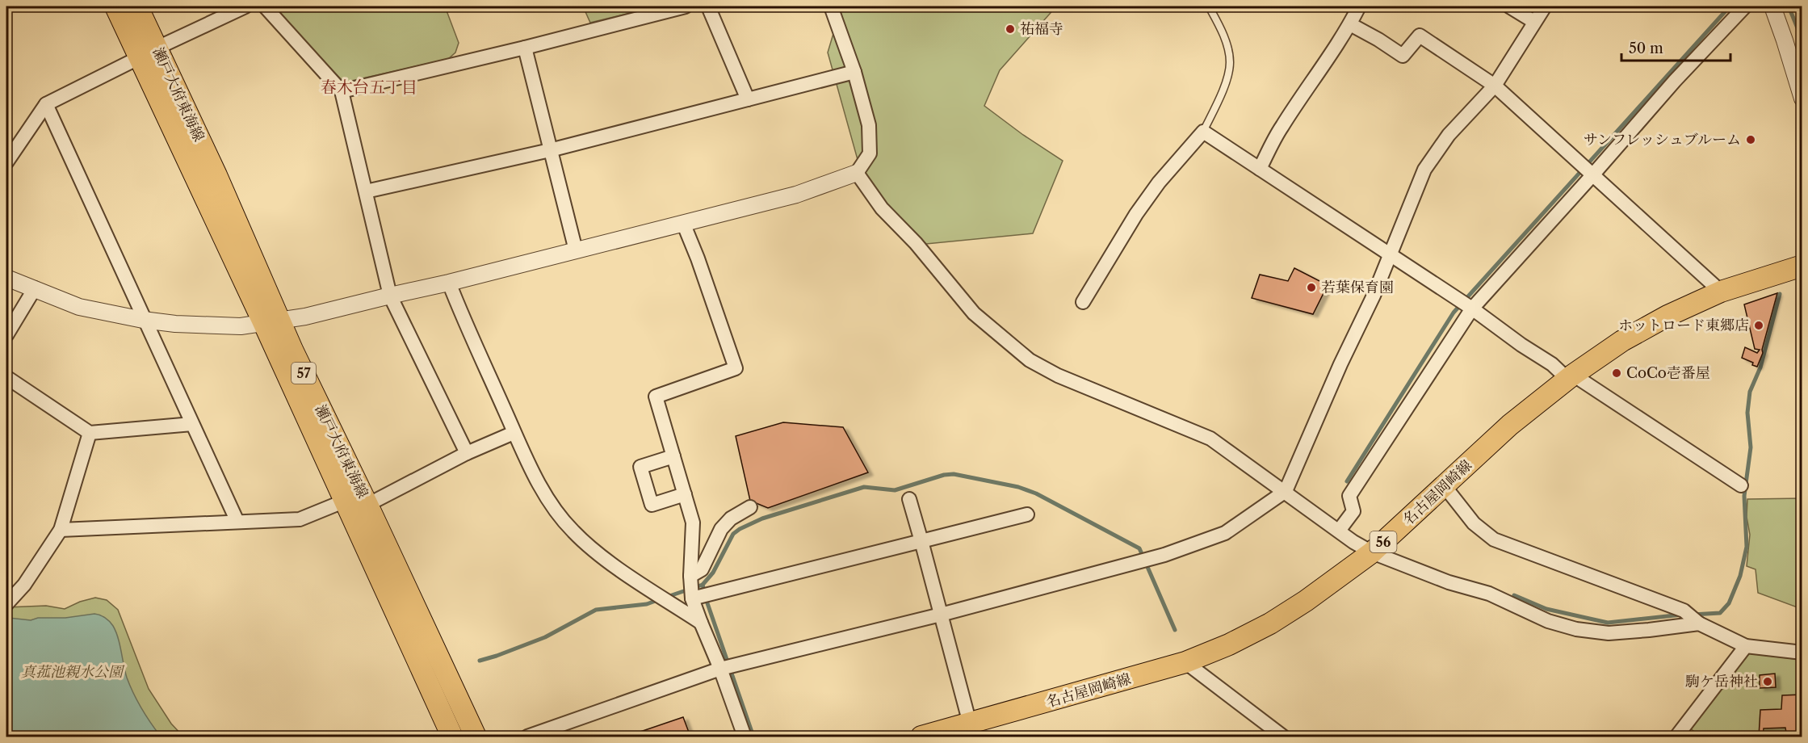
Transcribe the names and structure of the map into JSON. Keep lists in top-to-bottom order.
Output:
{
  "streets": {
    "main road": [
      "瀬戸大府東海線",
      "57",
      "名古屋岡崎線",
      "56"
    ]
  },
  "districts": ["春木台五丁目"],
  "parks": ["真菰池親水公園"],
  "places": [
    "祐福寺",
    "サンフレッシュブルーム",
    "若葉保育園",
    "ホットロード東郷店",
    "CoCo壱番屋",
    "駒ケ岳神社"
  ],
  "scale_bar": "50 m"
}
